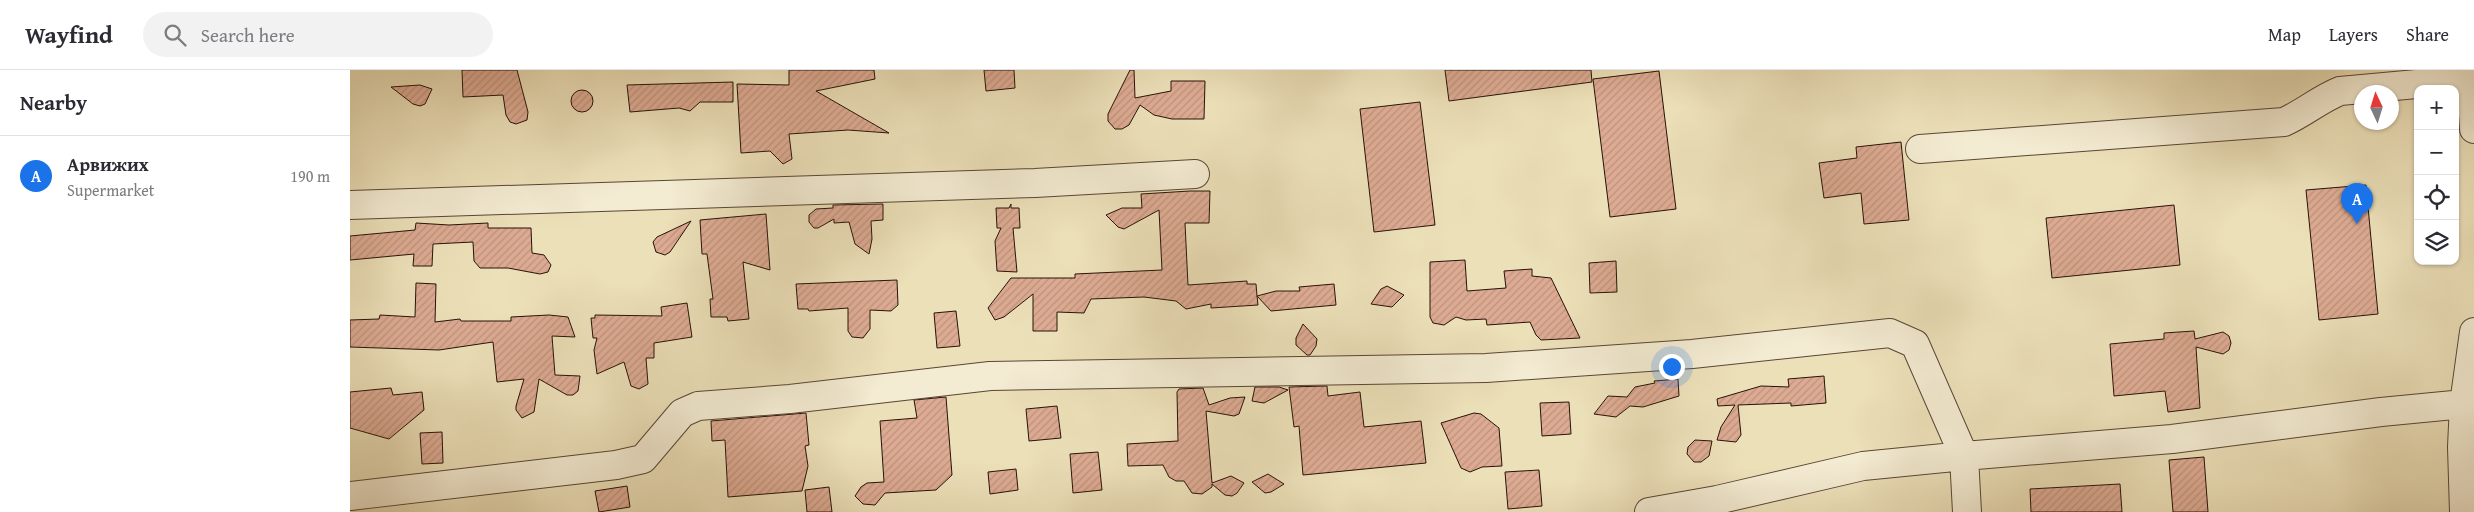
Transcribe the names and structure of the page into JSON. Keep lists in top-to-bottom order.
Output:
{
  "north": "top",
  "page": {
    "header": "Wayfind",
    "search": "Search here",
    "nav": ["Map", "Layers", "Share"],
    "heading": "Nearby",
    "map_buttons": ["+", "−"],
    "list": [
      {
        "mark": "A",
        "name": "Арвижих",
        "note": "Supermarket",
        "value": "190 m"
      }
    ],
    "pins": "A"
  }
}
